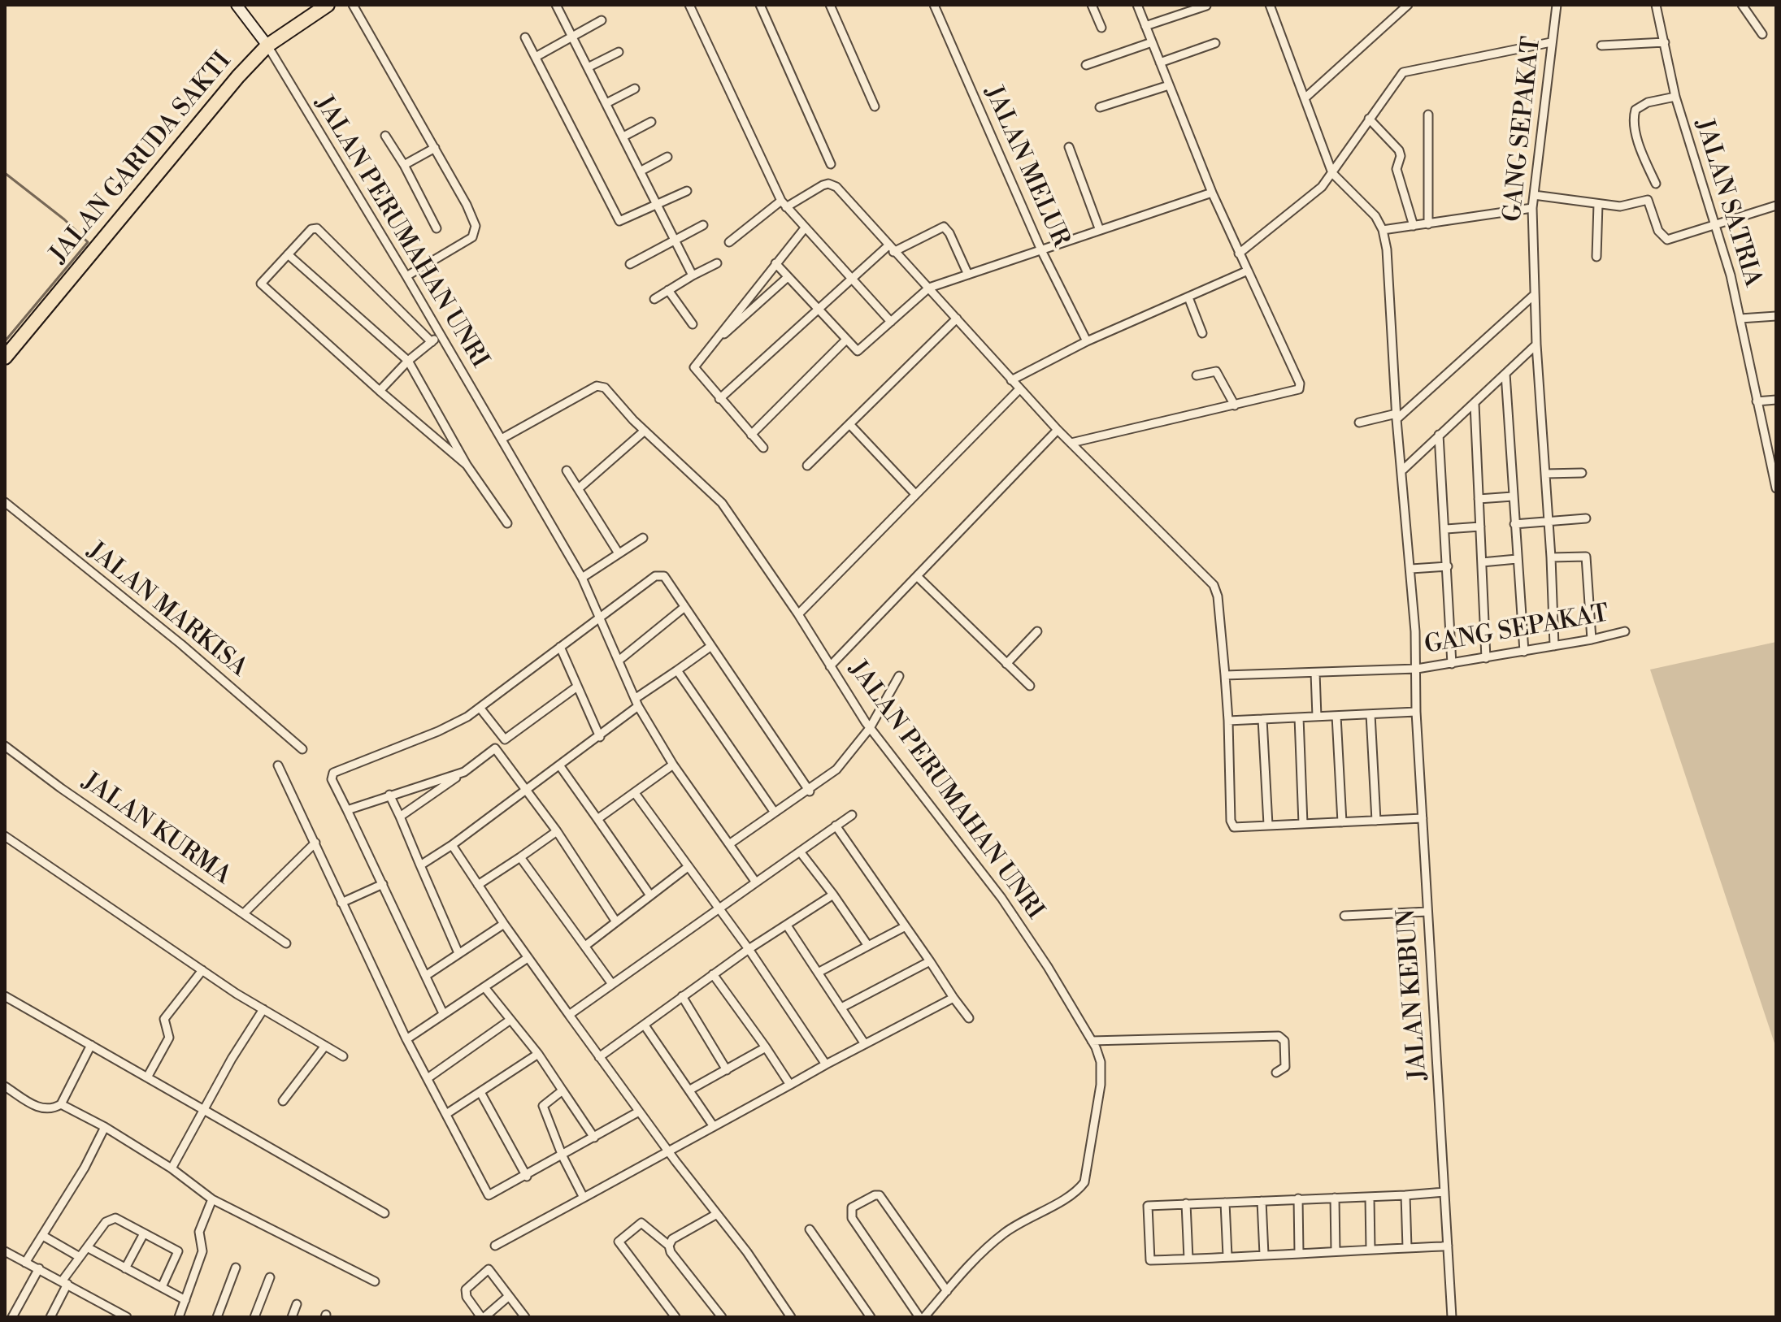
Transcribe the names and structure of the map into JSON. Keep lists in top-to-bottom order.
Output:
{
  "streets": {
    "highway": ["JALAN GARUDA SAKTI"],
    "street": [
      "GANG SEPAKAT",
      "JALAN MELUR",
      "JALAN SATRIA",
      "JALAN PERUMAHAN UNRI",
      "JALAN MARKISA",
      "JALAN KURMA",
      "JALAN KEBUN"
    ]
  },
  "crossings": [
    ["GANG SEPAKAT", "JALAN KEBUN"],
    ["JALAN GARUDA SAKTI", "JALAN PERUMAHAN UNRI"]
  ]
}
